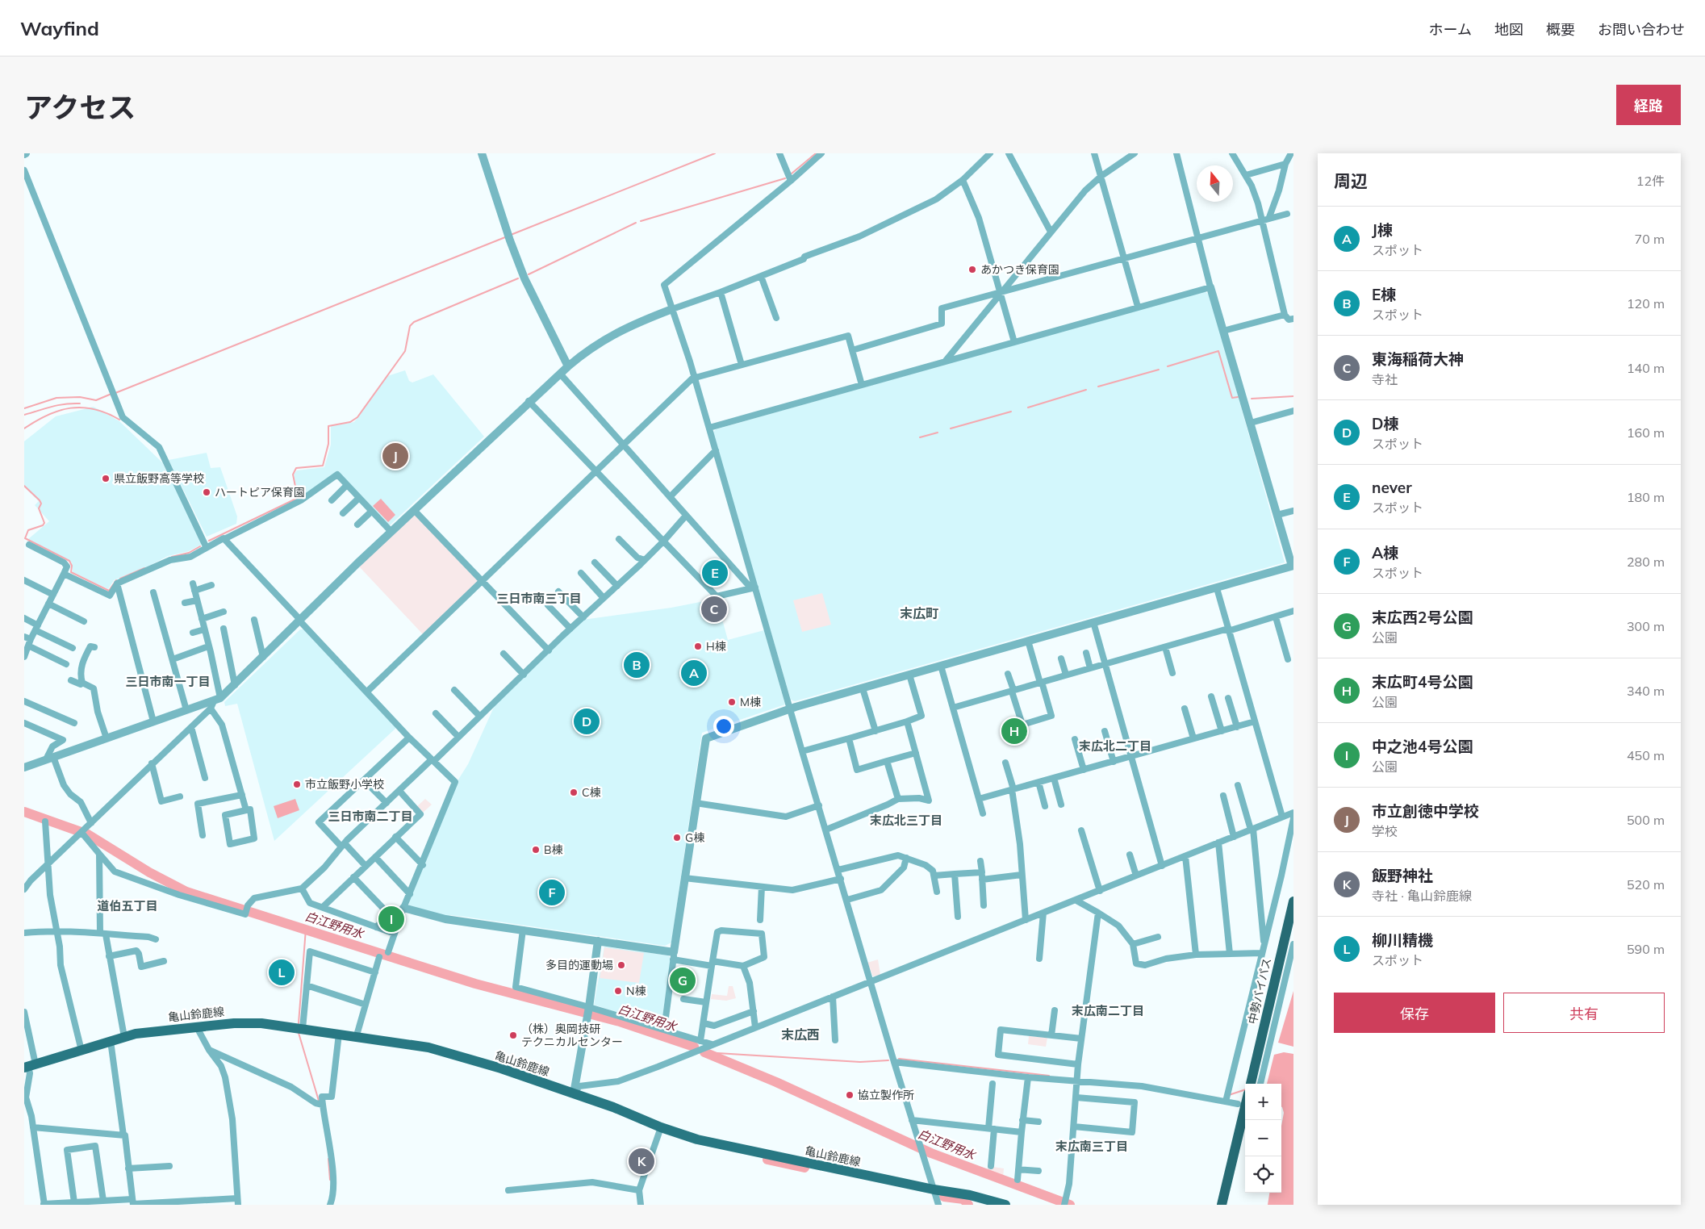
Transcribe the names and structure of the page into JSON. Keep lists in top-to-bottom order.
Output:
{
  "streets": {
    "highway": ["中勢バイパス"],
    "main road": ["亀山鈴鹿線"]
  },
  "districts": [
    "三日市南三丁目",
    "末広町",
    "三日市南一丁目",
    "末広北二丁目",
    "三日市南二丁目",
    "末広北三丁目",
    "道伯五丁目",
    "末広南二丁目",
    "末広西",
    "末広南三丁目"
  ],
  "water": ["白江野用水"],
  "places": [
    "あかつき保育園",
    "県立飯野高等学校",
    "ハートピア保育園",
    "H棟",
    "M棟",
    "市立飯野小学校",
    "C棟",
    "G棟",
    "B棟",
    "多目的運動場",
    "N棟",
    "（株）奥岡技研 テクニカルセンター",
    "協立製作所"
  ],
  "north": "top",
  "page": {
    "header": "Wayfind",
    "nav": [
      "ホーム",
      "地図",
      "概要",
      "お問い合わせ"
    ],
    "title": "アクセス",
    "buttons": [
      "経路",
      ["保存", "共有"]
    ],
    "heading": ["周辺", "12件"],
    "list": [
      {
        "mark": "A",
        "name": "J棟",
        "note": "スポット",
        "value": "70 m"
      },
      {
        "mark": "B",
        "name": "E棟",
        "note": "スポット",
        "value": "120 m"
      },
      {
        "mark": "C",
        "name": "東海稲荷大神",
        "note": "寺社",
        "value": "140 m"
      },
      {
        "mark": "D",
        "name": "D棟",
        "note": "スポット",
        "value": "160 m"
      },
      {
        "mark": "E",
        "name": "never",
        "note": "スポット",
        "value": "180 m"
      },
      {
        "mark": "F",
        "name": "A棟",
        "note": "スポット",
        "value": "280 m"
      },
      {
        "mark": "G",
        "name": "末広西2号公園",
        "note": "公園",
        "value": "300 m"
      },
      {
        "mark": "H",
        "name": "末広町4号公園",
        "note": "公園",
        "value": "340 m"
      },
      {
        "mark": "I",
        "name": "中之池4号公園",
        "note": "公園",
        "value": "450 m"
      },
      {
        "mark": "J",
        "name": "市立創徳中学校",
        "note": "学校",
        "value": "500 m"
      },
      {
        "mark": "K",
        "name": "飯野神社",
        "note": "寺社 · 亀山鈴鹿線",
        "value": "520 m"
      },
      {
        "mark": "L",
        "name": "柳川精機",
        "note": "スポット",
        "value": "590 m"
      }
    ],
    "pins": [
      "J",
      "E",
      "C",
      "B",
      "A",
      "D",
      "H",
      "F",
      "I",
      "L",
      "G",
      "K"
    ],
    "map_buttons": ["+", "−"]
  }
}
